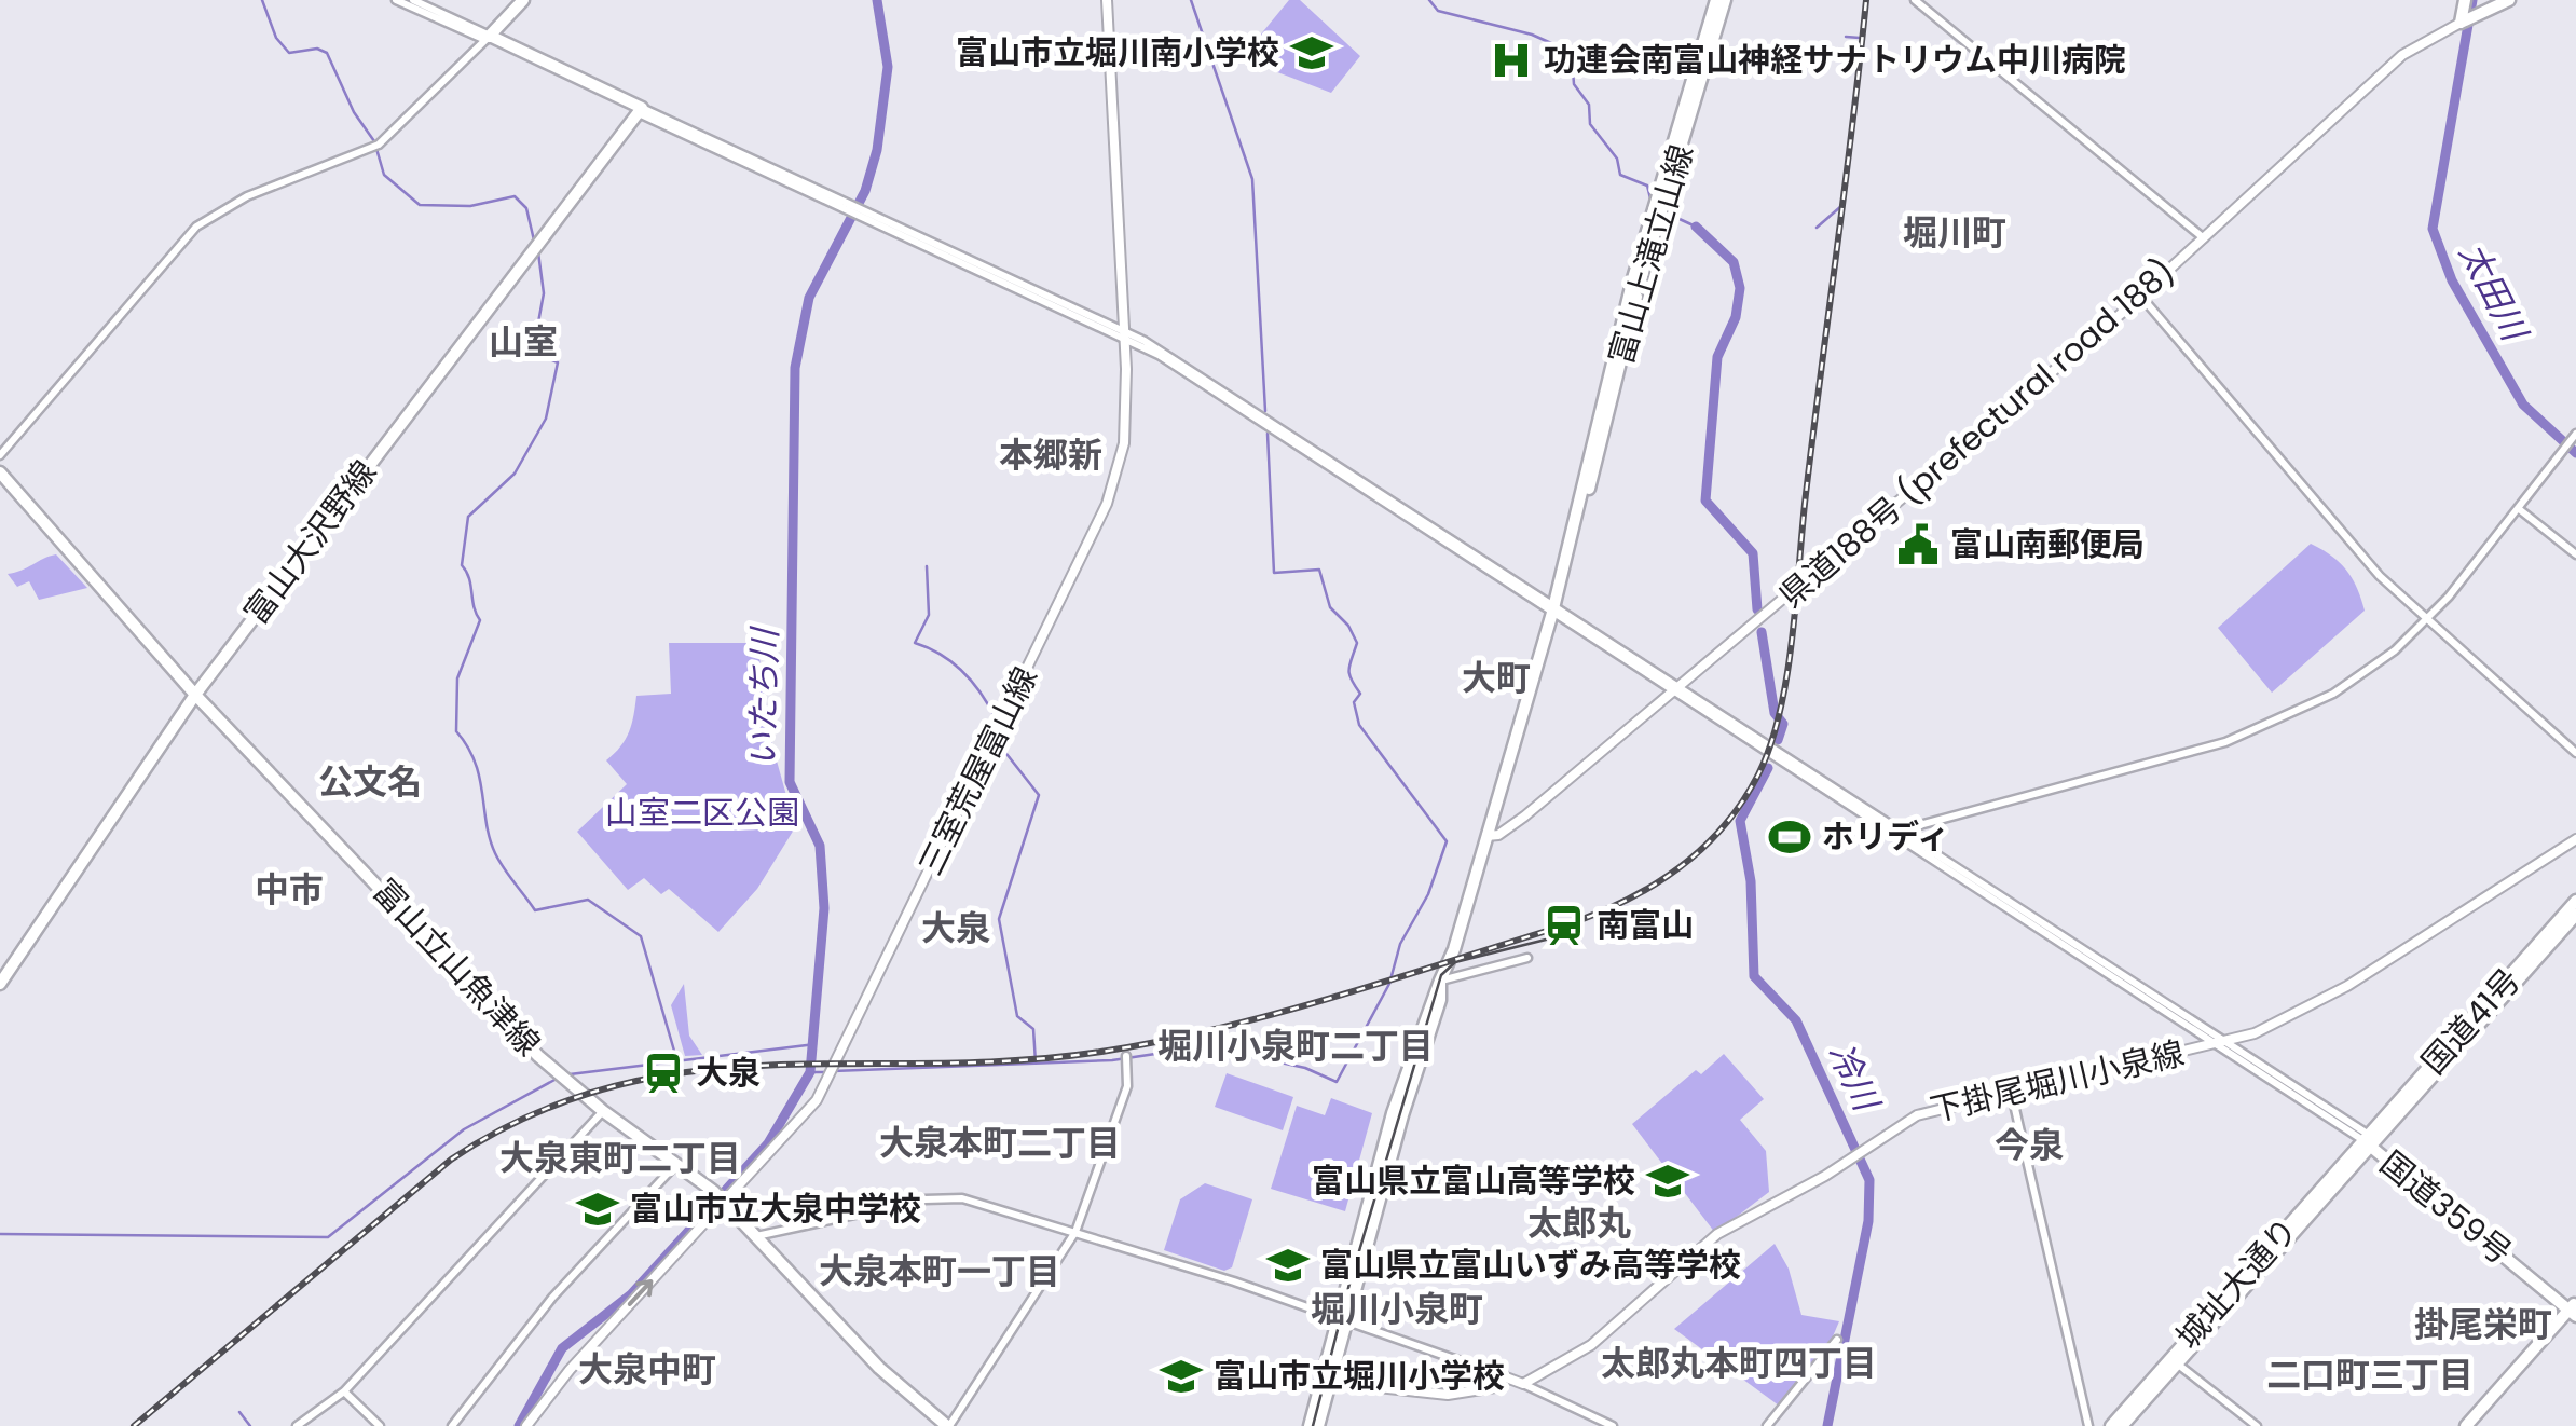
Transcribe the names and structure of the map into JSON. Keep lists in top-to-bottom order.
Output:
{
  "streets": {
    "main road": [
      "富山上滝立山線",
      "県道188号 (prefectural road 188)",
      "富山大沢野線",
      "三室荒屋富山線",
      "富山立山魚津線",
      "国道41号",
      "下掛尾堀川小泉線",
      "国道359号",
      "城址大通り"
    ]
  },
  "crossings": [
    ["富山上滝立山線", "県道188号 (prefectural road 188)"],
    ["富山大沢野線", "富山立山魚津線"],
    ["三室荒屋富山線", "富山立山魚津線"],
    ["国道41号", "国道359号"],
    ["国道41号", "城址大通り"],
    ["国道359号", "城址大通り"]
  ],
  "districts": [
    "堀川町",
    "山室",
    "本郷新",
    "大町",
    "公文名",
    "中市",
    "大泉",
    "堀川小泉町二丁目",
    "大泉本町二丁目",
    "今泉",
    "大泉東町二丁目",
    "太郎丸",
    "大泉本町一丁目",
    "堀川小泉町",
    "掛尾栄町",
    "太郎丸本町四丁目",
    "大泉中町",
    "二口町三丁目"
  ],
  "water": ["太田川", "いたち川", "冷川"],
  "parks": ["山室二区公園"],
  "places": {
    "school or university": [
      "富山市立堀川南小学校",
      "富山県立富山高等学校",
      "富山市立大泉中学校",
      "富山県立富山いずみ高等学校",
      "富山市立堀川小学校"
    ],
    "hospital": ["功連会南富山神経サナトリウム中川病院"],
    "public building": ["富山南郵便局"],
    "sports": ["ホリディ"],
    "station": ["南富山", "大泉"]
  }
}
